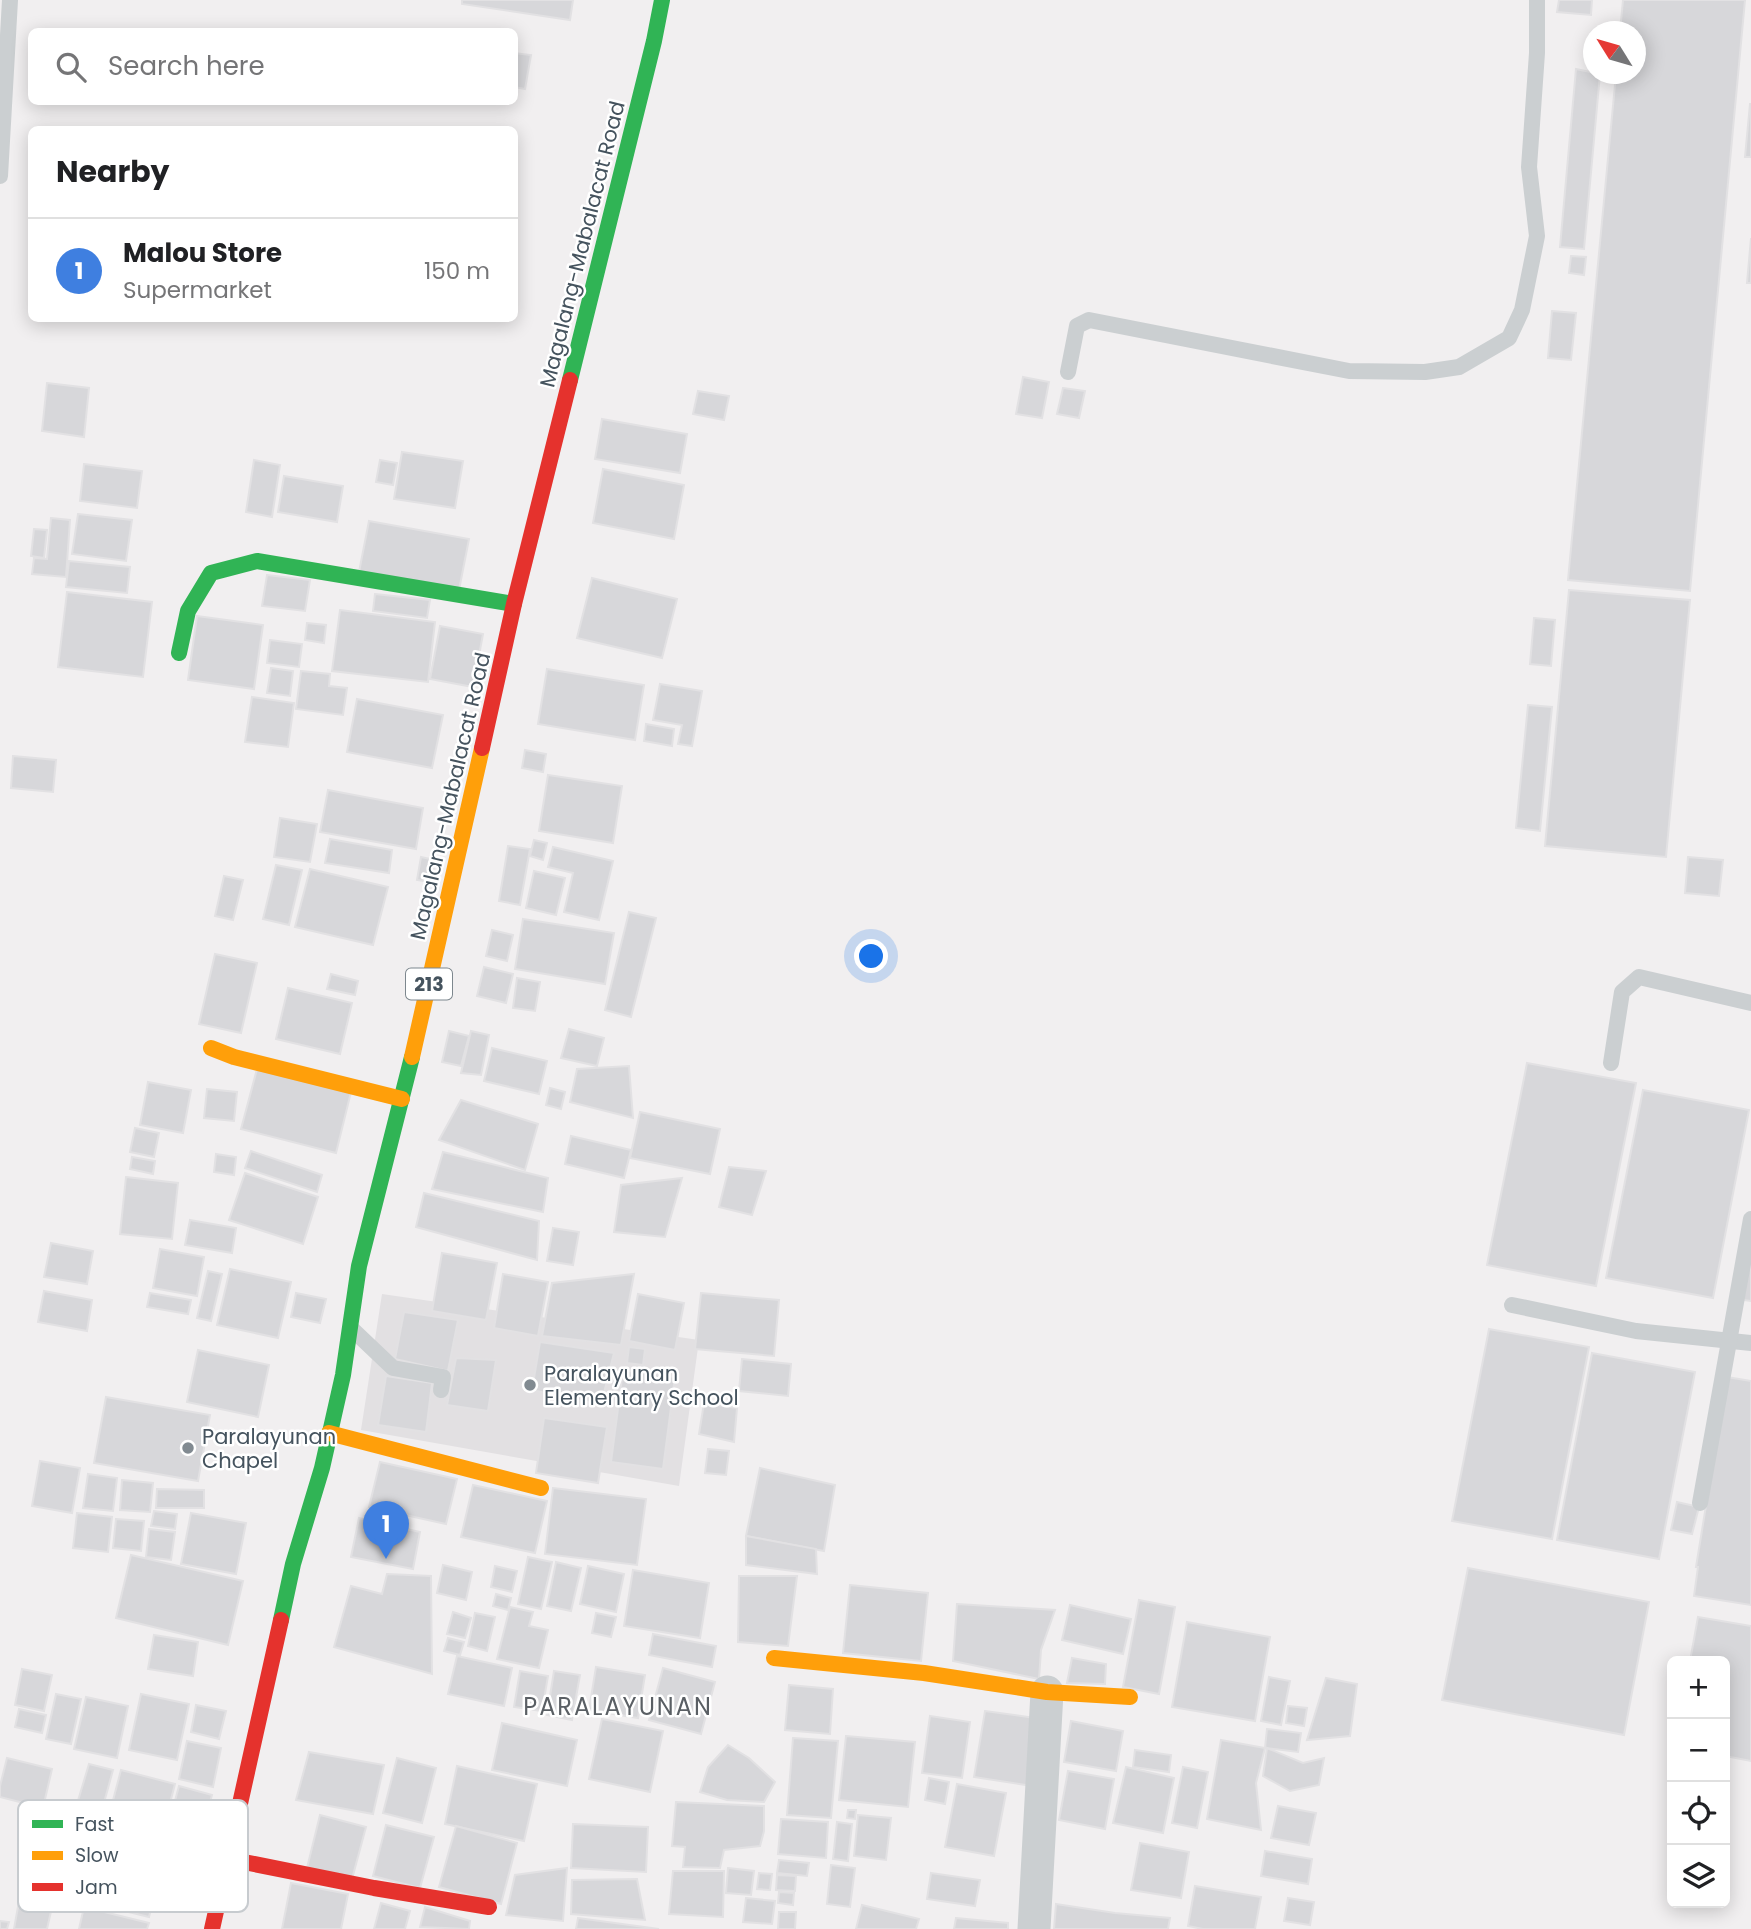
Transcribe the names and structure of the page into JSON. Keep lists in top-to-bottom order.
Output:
{
  "streets": {
    "main road": ["Magalang-Mabalacat Road", "213"]
  },
  "districts": ["PARALAYUNAN"],
  "places": ["Paralayunan Elementary School", "Paralayunan Chapel"],
  "legend": ["Fast", "Slow", "Jam"],
  "north": "top left",
  "page": {
    "search": "Search here",
    "heading": "Nearby",
    "list": [
      {
        "mark": "1",
        "name": "Malou Store",
        "note": "Supermarket",
        "value": "150 m"
      }
    ],
    "pins": "1",
    "map_buttons": ["+", "−"]
  }
}
